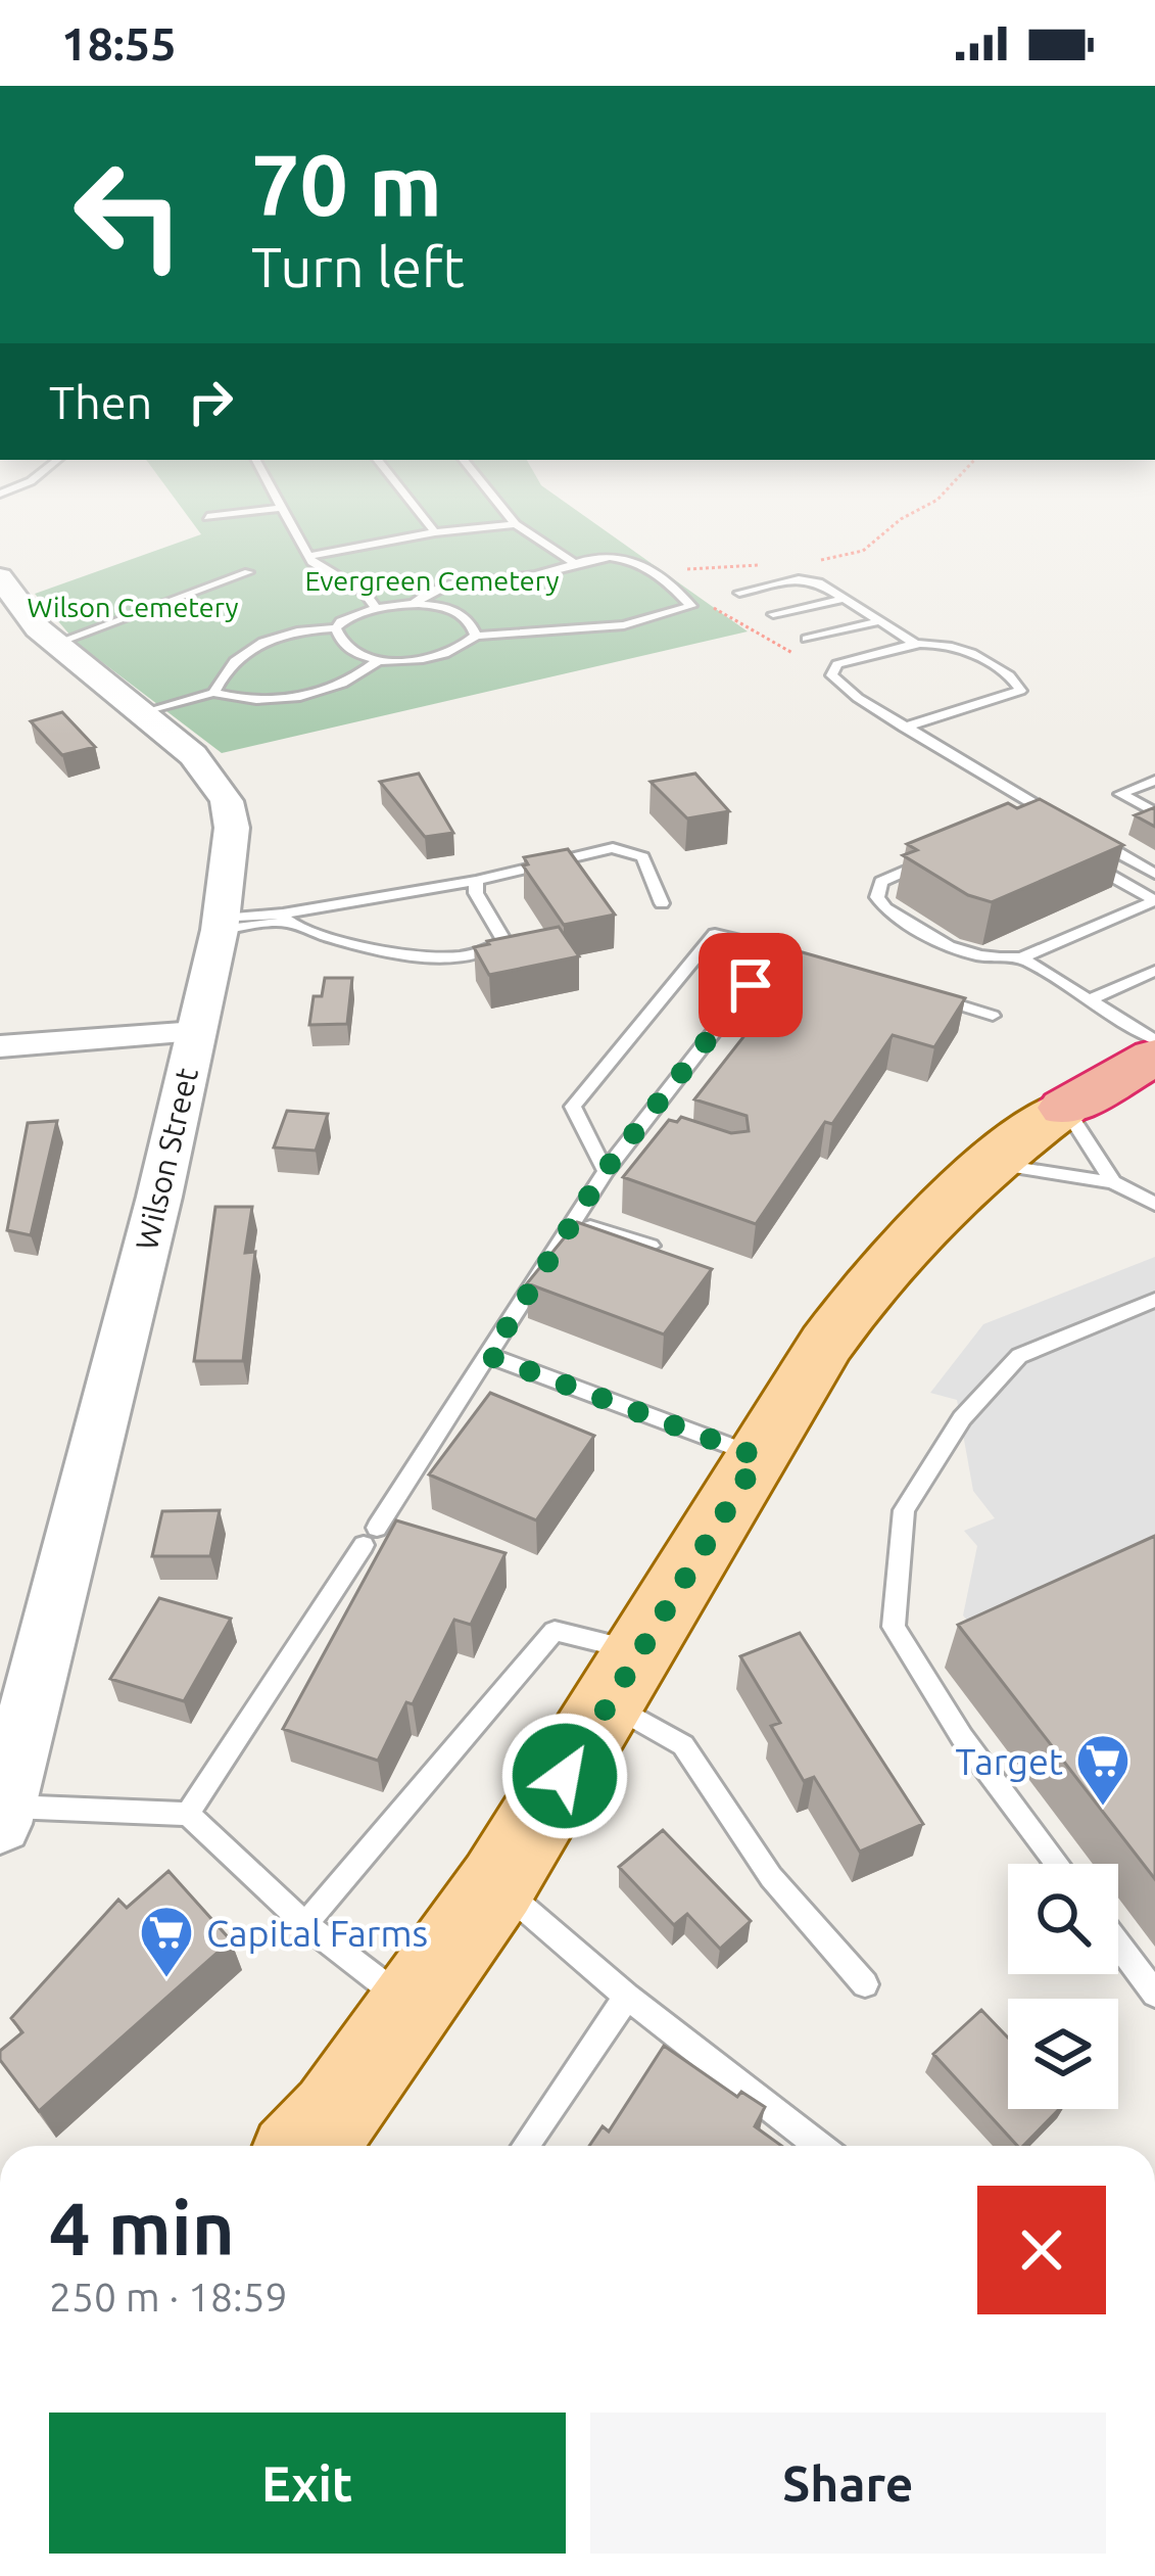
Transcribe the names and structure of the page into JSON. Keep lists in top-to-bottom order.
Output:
{
  "streets": {
    "street": ["Wilson Street"]
  },
  "parks": ["Evergreen Cemetery", "Wilson Cemetery"],
  "places": {
    "supermarket": ["Target", "Capital Farms"]
  },
  "page": {
    "status": "18:55",
    "turn": ["70 m", "Turn left"],
    "then": "Then",
    "heading": ["4 min", "250 m · 18:59"],
    "buttons": ["Exit", "Share"]
  }
}
